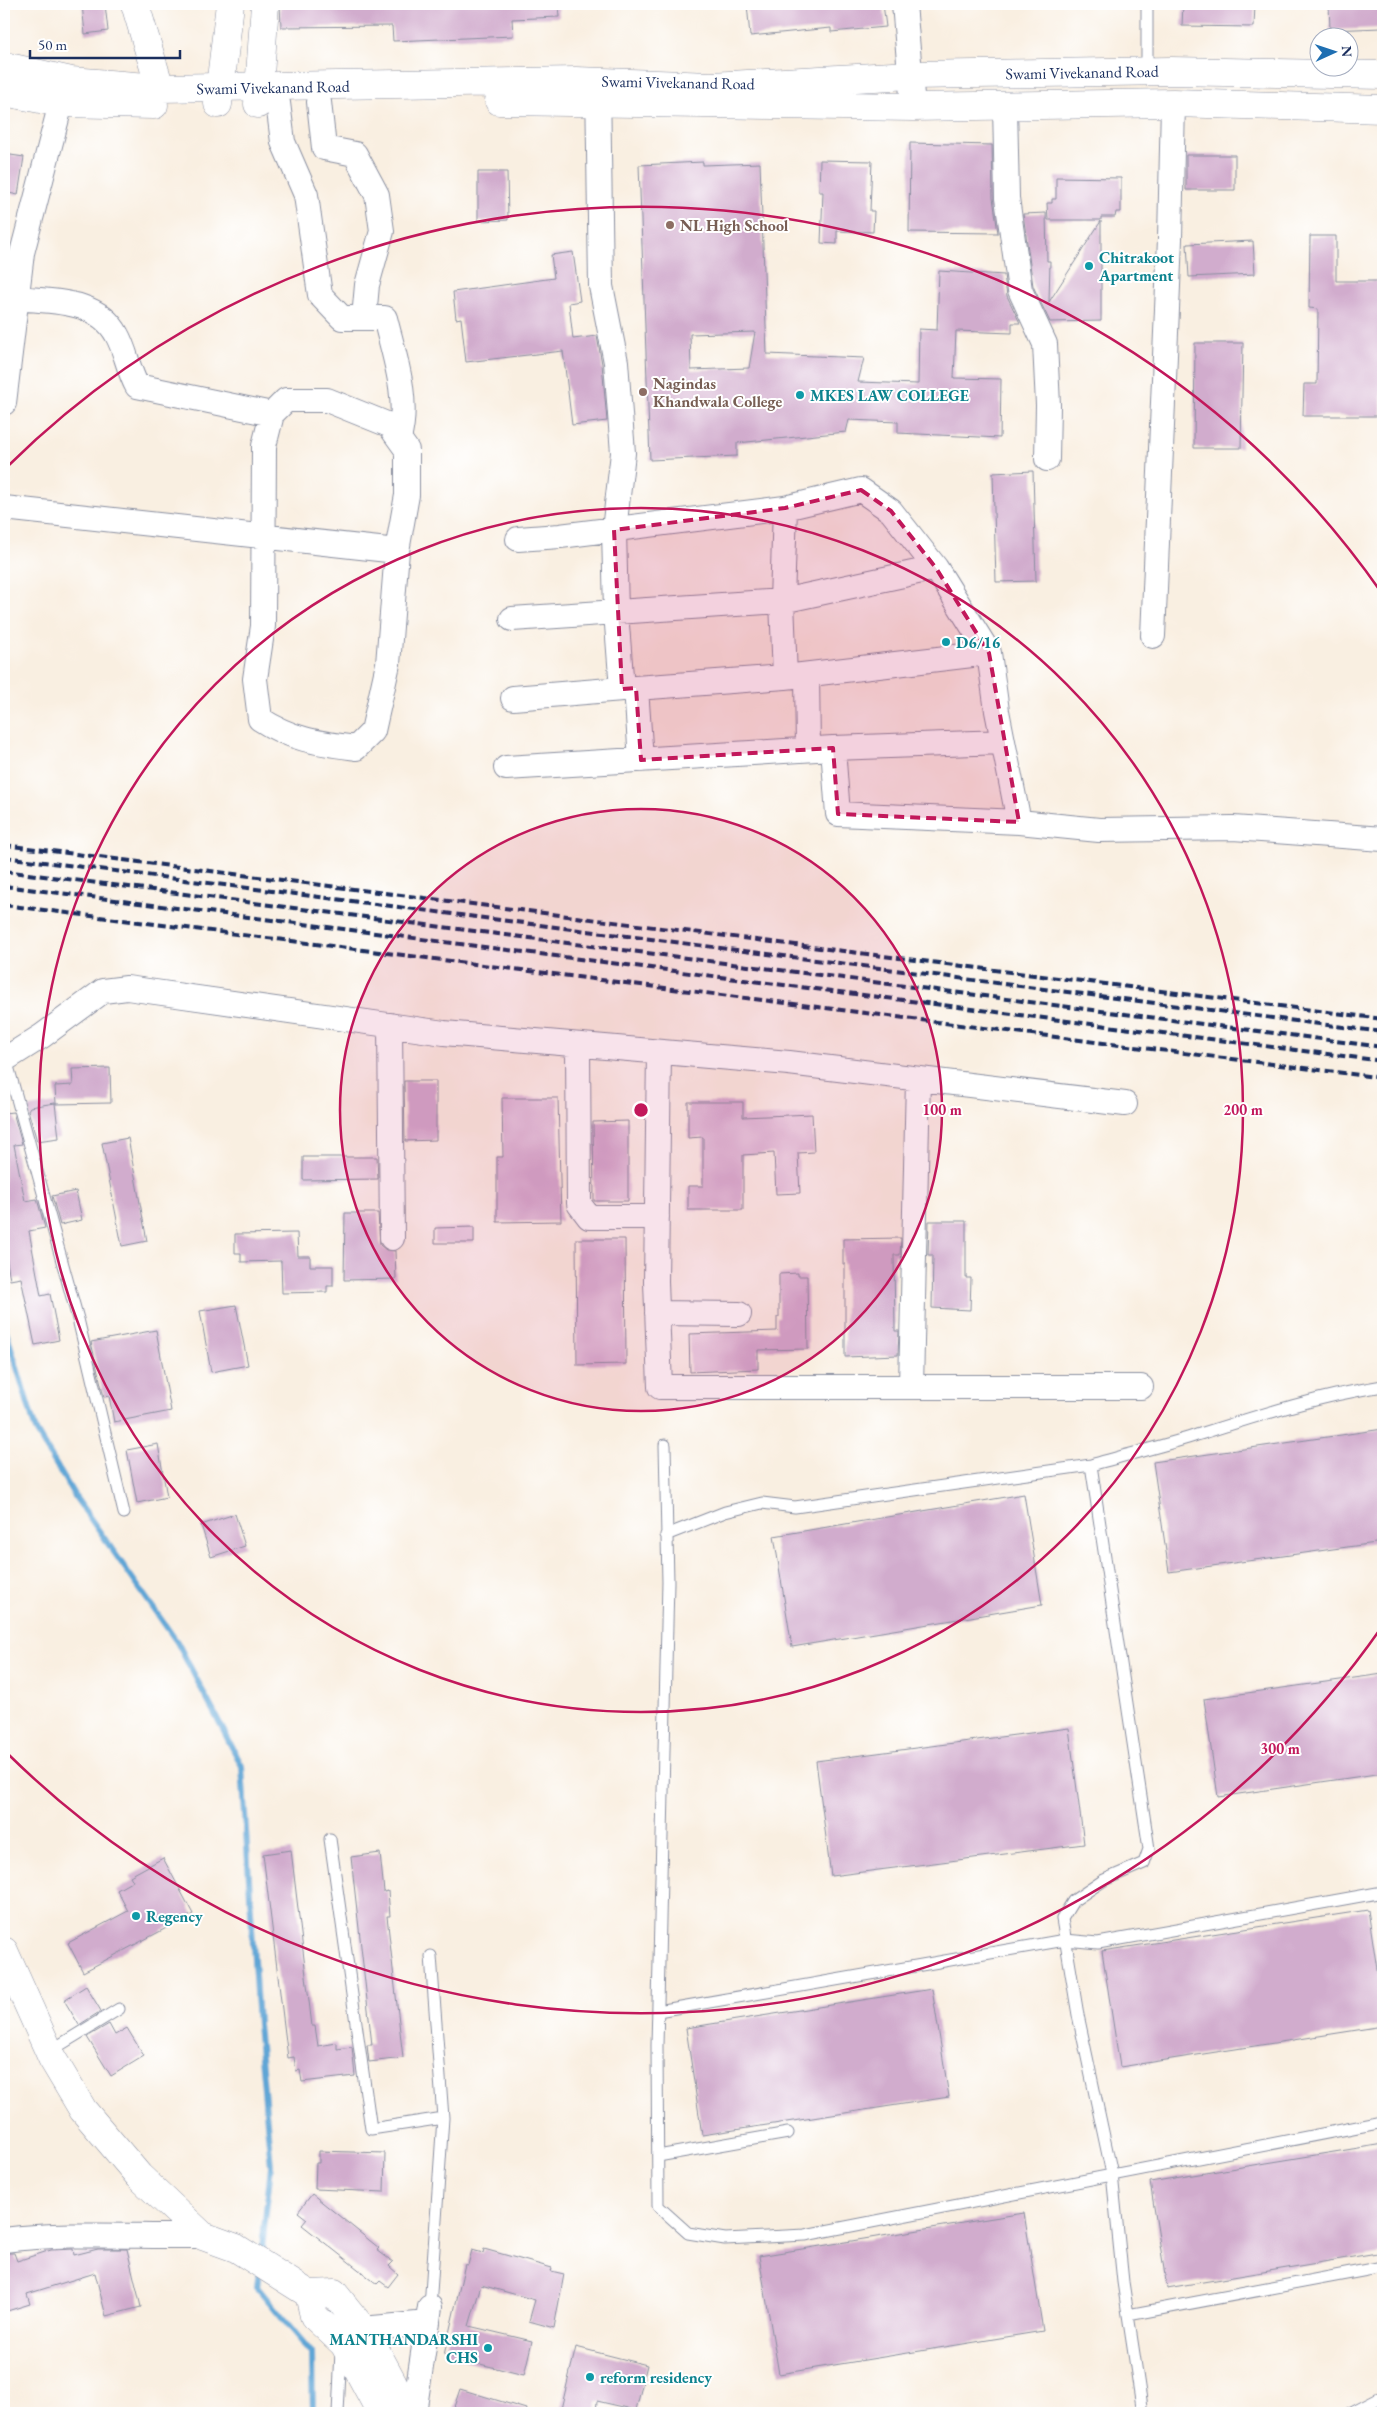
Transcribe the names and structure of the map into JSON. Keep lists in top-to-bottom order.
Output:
{
  "streets": {
    "main road": ["Swami Vivekanand Road"]
  },
  "places": [
    "NL High School",
    "Chitrakoot Apartment",
    "Nagindas Khandwala College",
    "MKES LAW COLLEGE",
    "D6/16",
    "Regency",
    "MANTHANDARSHI CHS",
    "reform residency"
  ],
  "scale_bar": "50 m",
  "north": "right",
  "rings": ["100 m", "200 m", "300 m"]
}
